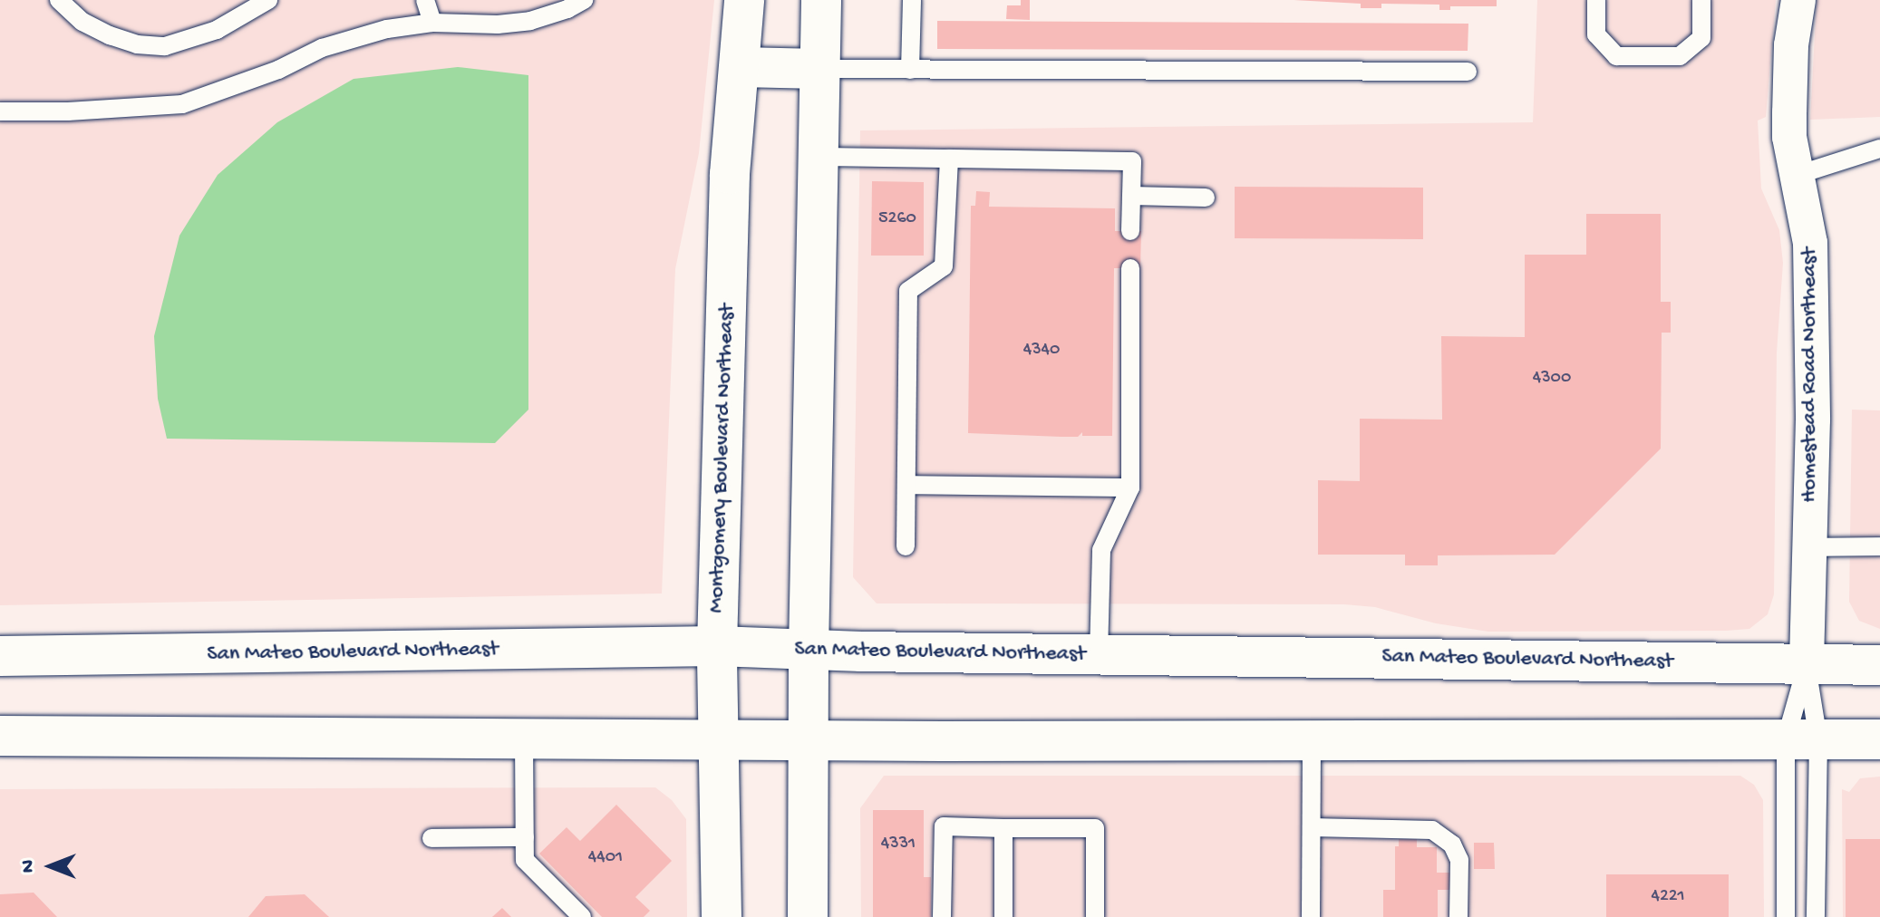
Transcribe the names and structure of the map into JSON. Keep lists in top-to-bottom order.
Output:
{
  "streets": {
    "main road": ["Montgomery Boulevard Northeast", "San Mateo Boulevard Northeast"],
    "street": ["Homestead Road Northeast"]
  },
  "crossings": [
    ["Homestead Road Northeast", "San Mateo Boulevard Northeast"],
    ["Montgomery Boulevard Northeast", "San Mateo Boulevard Northeast"]
  ],
  "house_numbers": [
    "5260",
    "4340",
    "4300",
    "4331",
    "4401",
    "4221"
  ],
  "north": "left"
}
